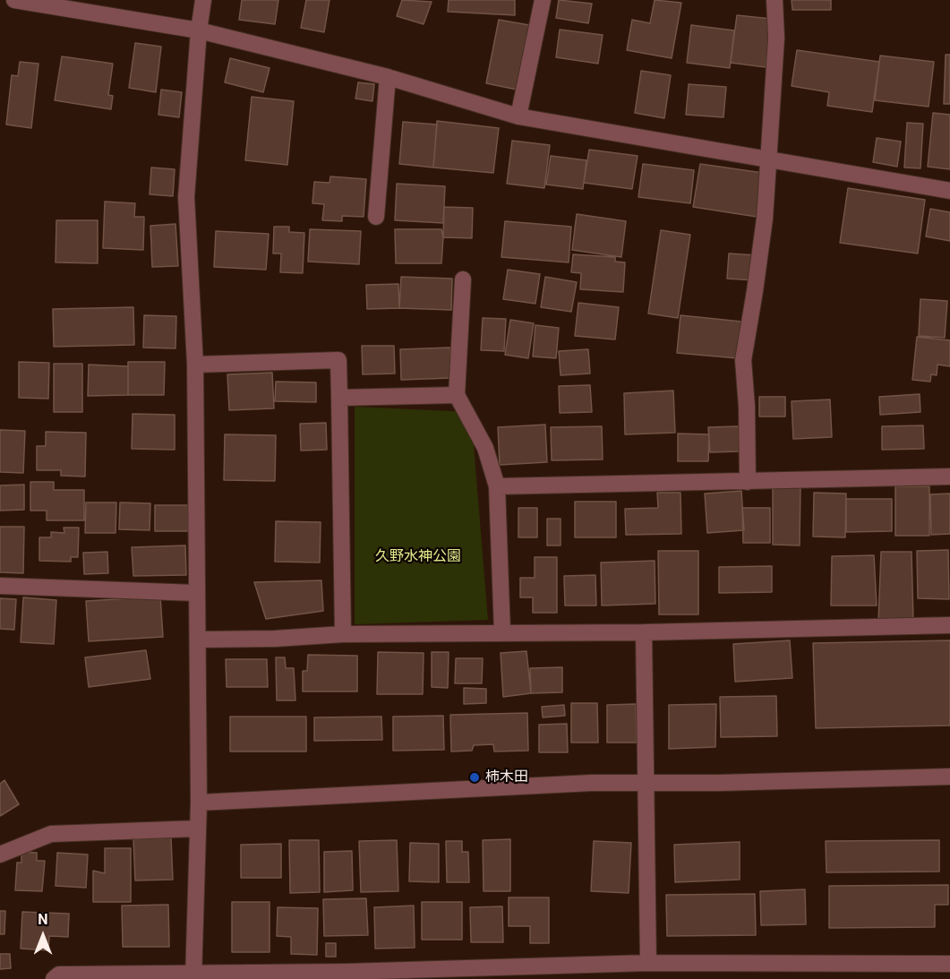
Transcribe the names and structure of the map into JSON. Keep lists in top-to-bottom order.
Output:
{
  "parks": ["久野水神公園"],
  "places": ["柿木田"],
  "north": "top"
}
